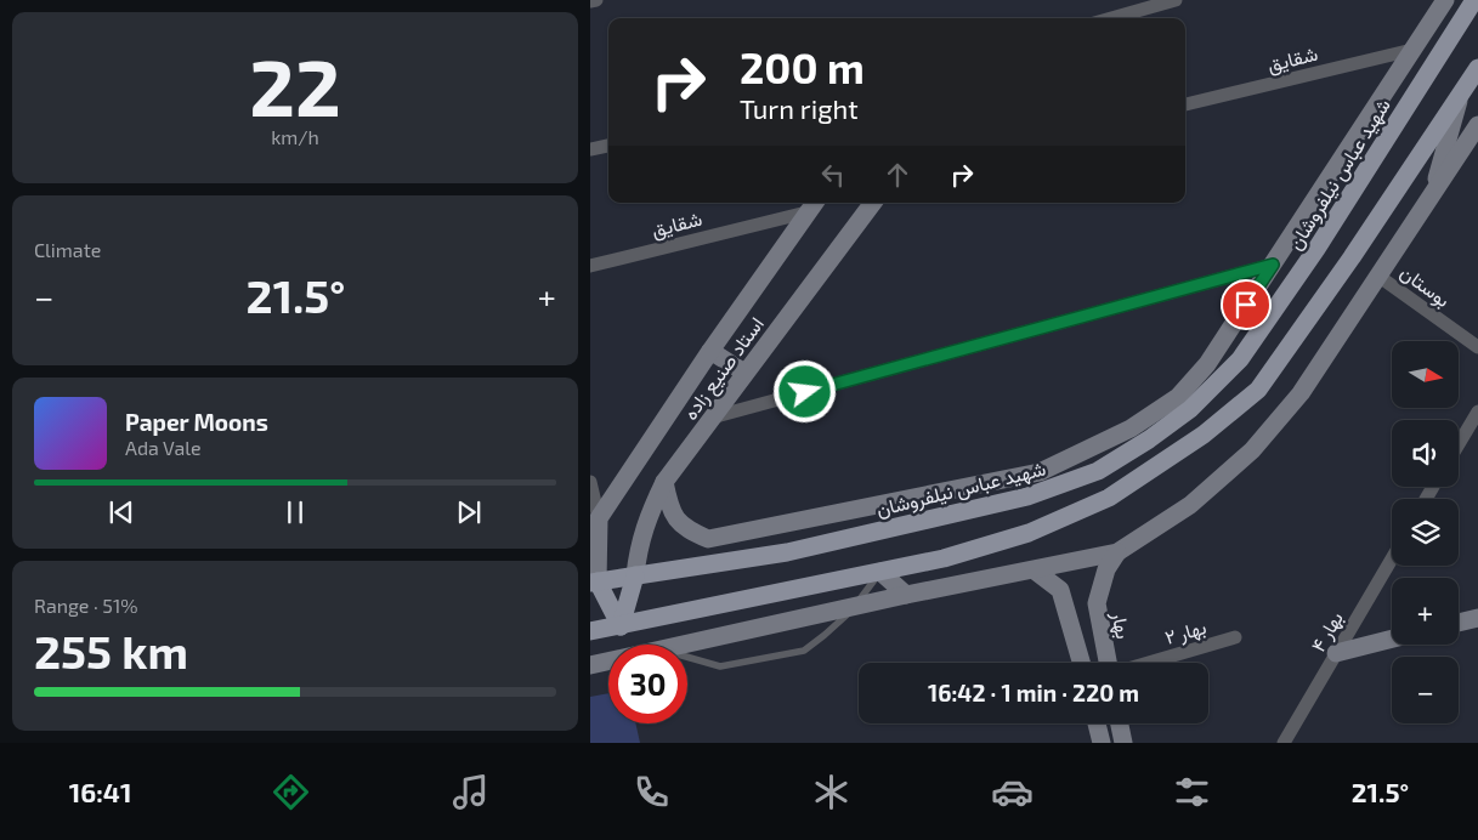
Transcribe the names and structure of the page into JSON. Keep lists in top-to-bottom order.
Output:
{
  "streets": {
    "main road": ["شهید عباس نیلفروشان"],
    "street": [
      "شقایق",
      "بوستان",
      "استاد صنیع زاده",
      "بهار",
      "بهار ۲",
      "بهار ۴"
    ]
  },
  "crossings": [
    ["شقایق", "استاد صنیع زاده"],
    ["شهید عباس نیلفروشان", "استاد صنیع زاده"]
  ],
  "north": "right",
  "page": {
    "tile": [
      ["22", "km/h"],
      "Climate",
      ["Range · 51%", "255 km"]
    ],
    "turn": ["200 m", "Turn right"],
    "heat": ["−", "21.5°", "+"],
    "map_buttons": ["+", "−"],
    "song": ["Paper Moons", "Ada Vale"],
    "limit": "30",
    "trip": "16:42 · 1 min · 220 m",
    "tabs": ["16:41", "21.5°"]
  }
}
